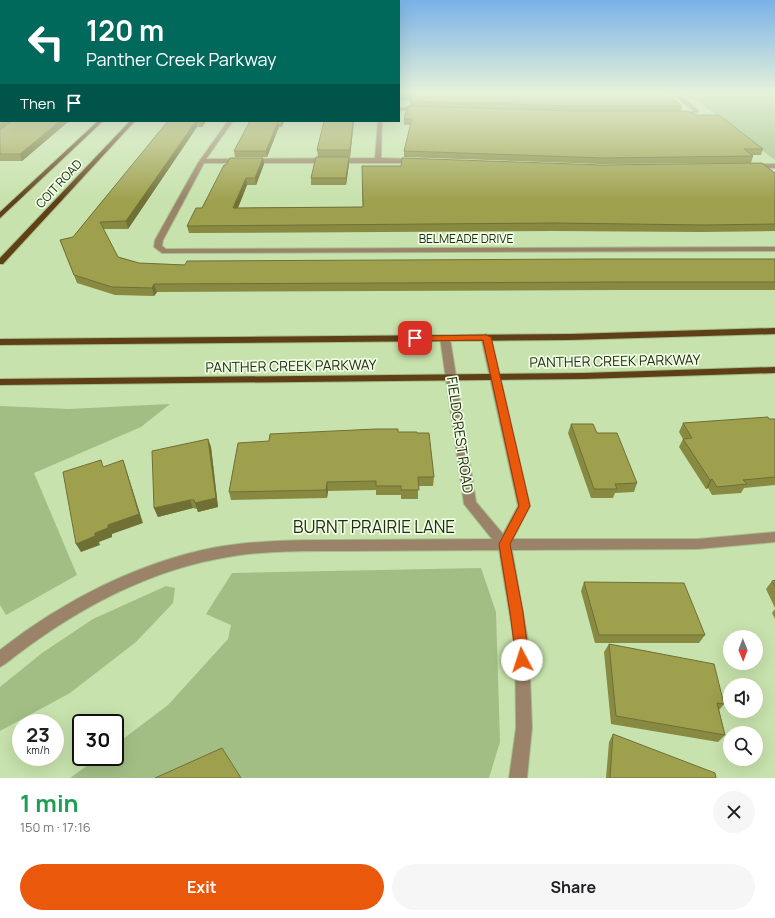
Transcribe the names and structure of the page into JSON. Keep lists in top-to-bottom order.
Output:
{
  "streets": {
    "main road": ["COIT ROAD", "PANTHER CREEK PARKWAY"],
    "street": ["BELMEADE DRIVE", "FIELDCREST ROAD", "BURNT PRAIRIE LANE"]
  },
  "crossings": [
    ["PANTHER CREEK PARKWAY", "FIELDCREST ROAD"],
    ["FIELDCREST ROAD", "BURNT PRAIRIE LANE"]
  ],
  "north": "bottom",
  "page": {
    "turn": ["120 m", "Panther Creek Parkway"],
    "then": "Then",
    "speed": "23 km/h",
    "limit": "30",
    "heading": ["1 min", "150 m · 17:16"],
    "buttons": ["Exit", "Share"]
  }
}
